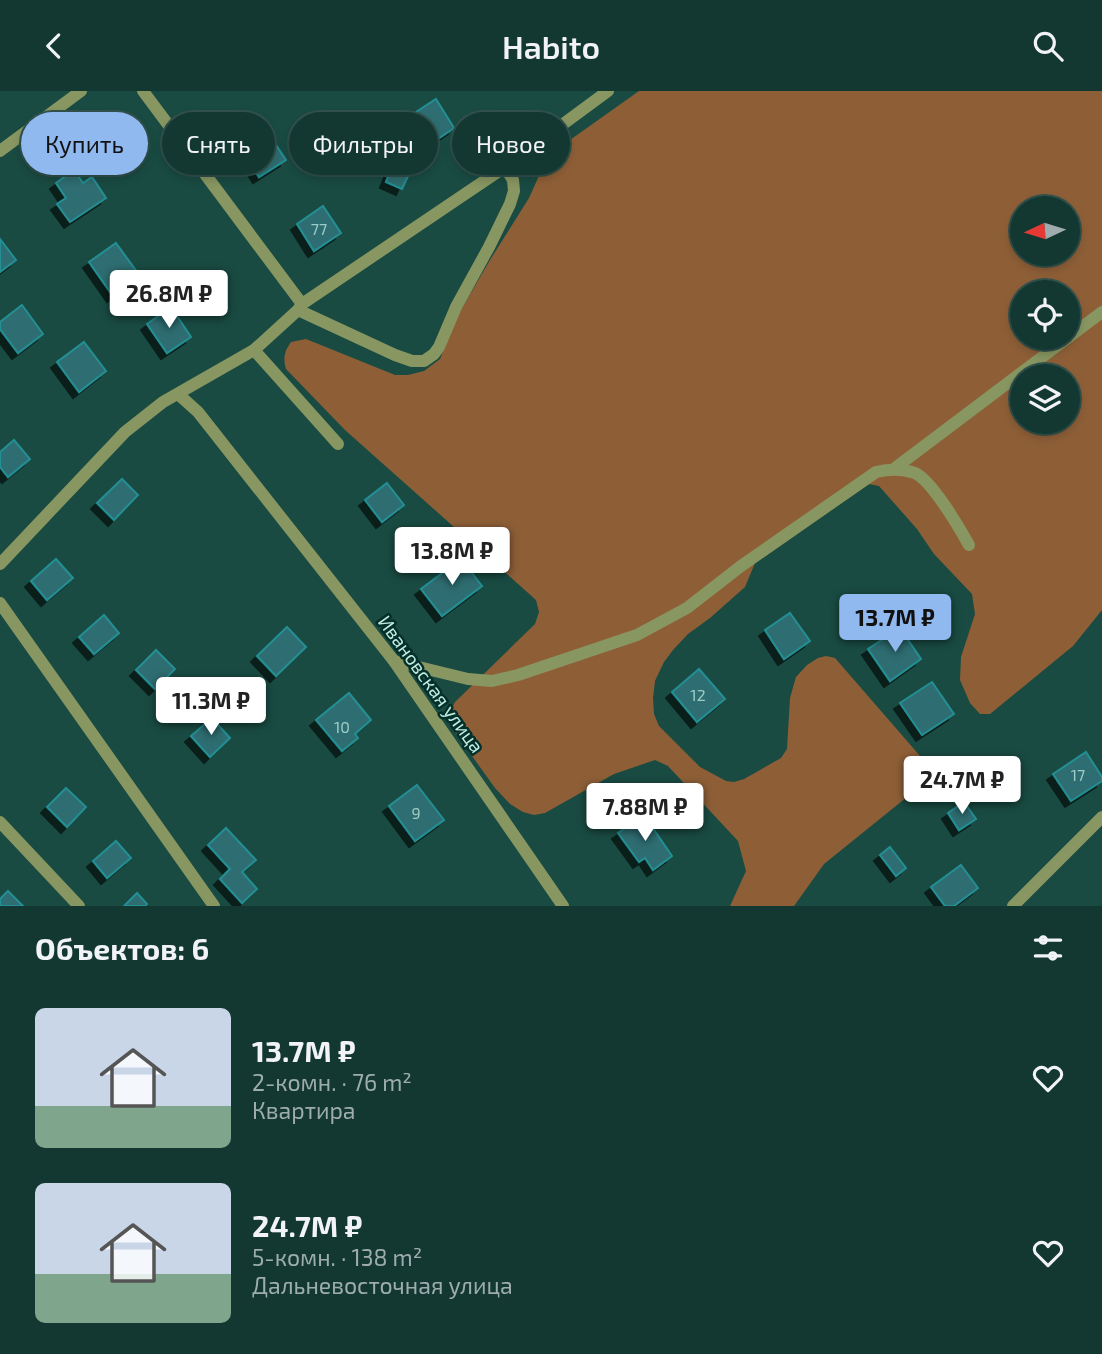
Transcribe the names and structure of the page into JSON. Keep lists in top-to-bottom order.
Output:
{
  "streets": {
    "street": ["Ивановская улица"]
  },
  "house_numbers": [
    "77",
    "12",
    "10",
    "17",
    "9"
  ],
  "north": "left",
  "page": {
    "header": "Habito",
    "chip": [
      "Купить",
      "Снять",
      "Фильтры",
      "Новое"
    ],
    "price": [
      "26.8M ₽",
      "13.8M ₽",
      "13.7M ₽",
      "11.3M ₽",
      "24.7M ₽",
      "7.88M ₽"
    ],
    "heading": "Объектов: 6",
    "list": [
      {
        "name": "13.7M ₽",
        "note": "2-комн. · 76 m² · Квартира"
      },
      {
        "name": "24.7M ₽",
        "note": "5-комн. · 138 m² · Дальневосточная улица"
      }
    ]
  }
}
